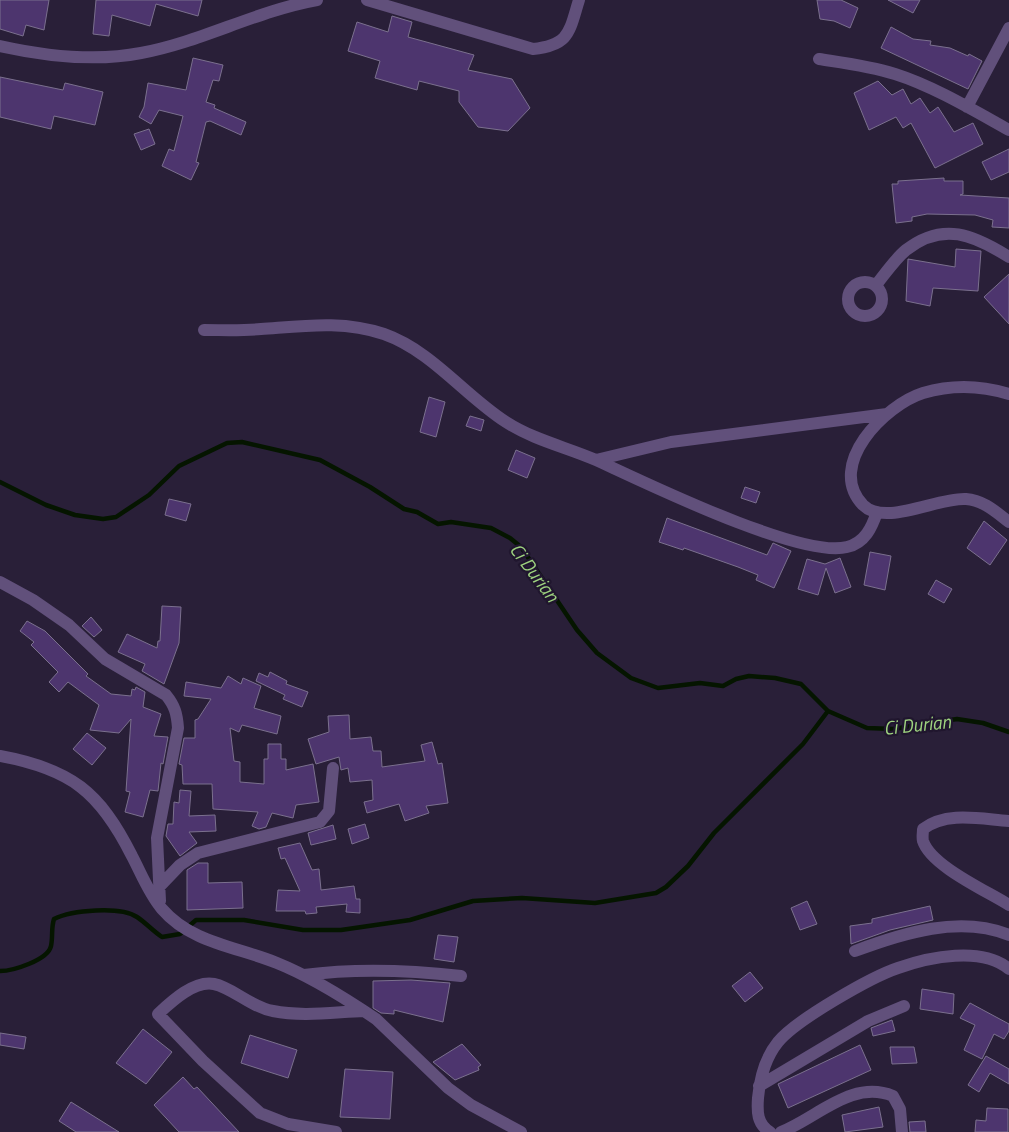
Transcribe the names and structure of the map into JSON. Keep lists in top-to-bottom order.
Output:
{
  "water": ["Ci Durian"]
}
